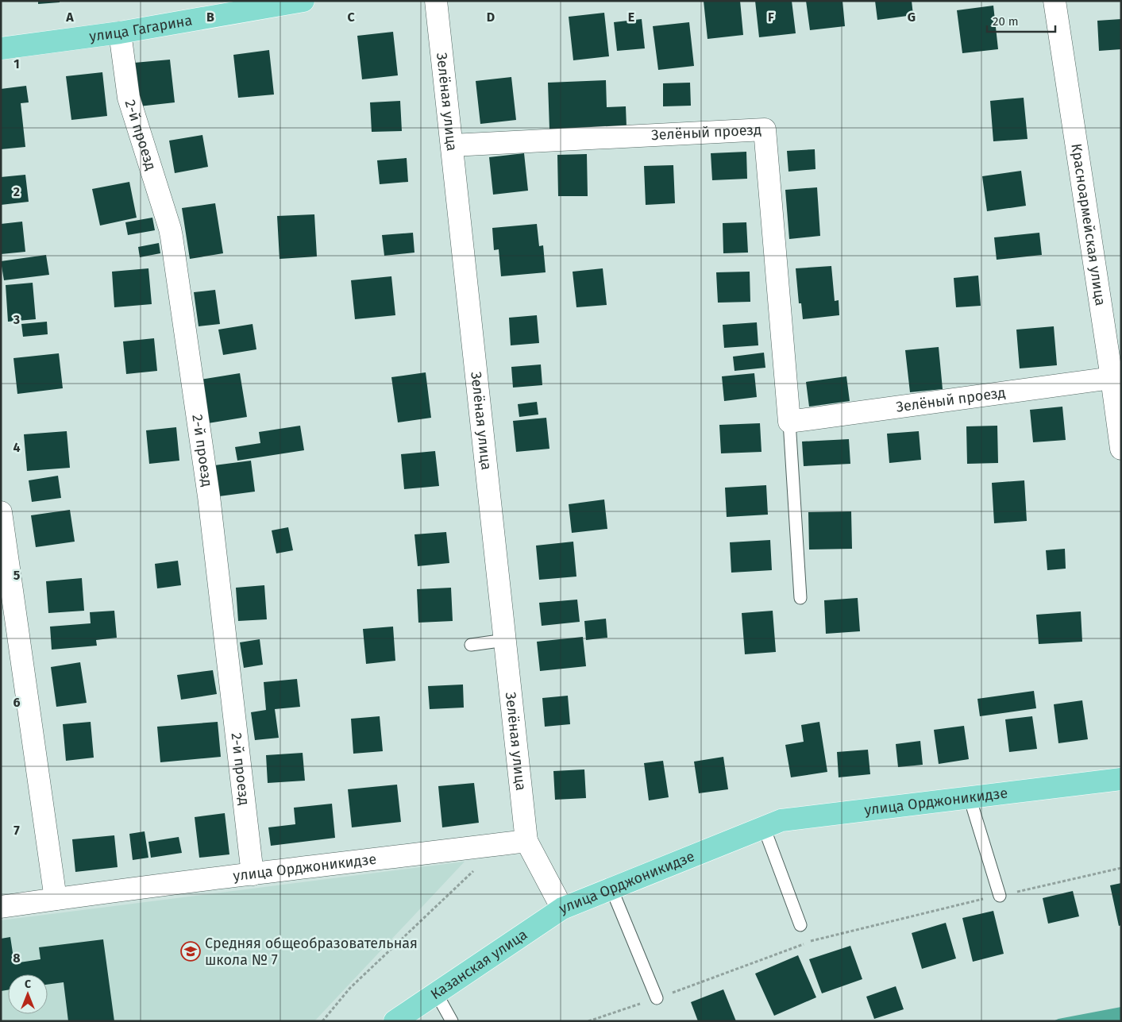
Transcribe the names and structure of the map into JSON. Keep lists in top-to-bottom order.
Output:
{
  "streets": {
    "main road": ["улица Гагарина", "улица Орджоникидзе", "Казанская улица"],
    "street": [
      "Зелёная улица",
      "Зелёный проезд",
      "2-й проезд",
      "Красноармейская улица"
    ]
  },
  "crossings": [
    ["улица Гагарина", "2-й проезд"],
    ["Зелёная улица", "Зелёный проезд"],
    ["Зелёная улица", "улица Орджоникидзе"],
    ["Зелёный проезд", "Красноармейская улица"],
    ["2-й проезд", "улица Орджоникидзе"],
    ["улица Орджоникидзе", "Казанская улица"]
  ],
  "places": {
    "school or university": ["Средняя общеобразовательная школа № 7"]
  },
  "scale_bar": "20 m",
  "north": "top",
  "grid": {
    "columns": [
      "A",
      "B",
      "C",
      "D",
      "E",
      "F",
      "G"
    ],
    "rows": [
      "1",
      "2",
      "3",
      "4",
      "5",
      "6",
      "7",
      "8"
    ]
  }
}
